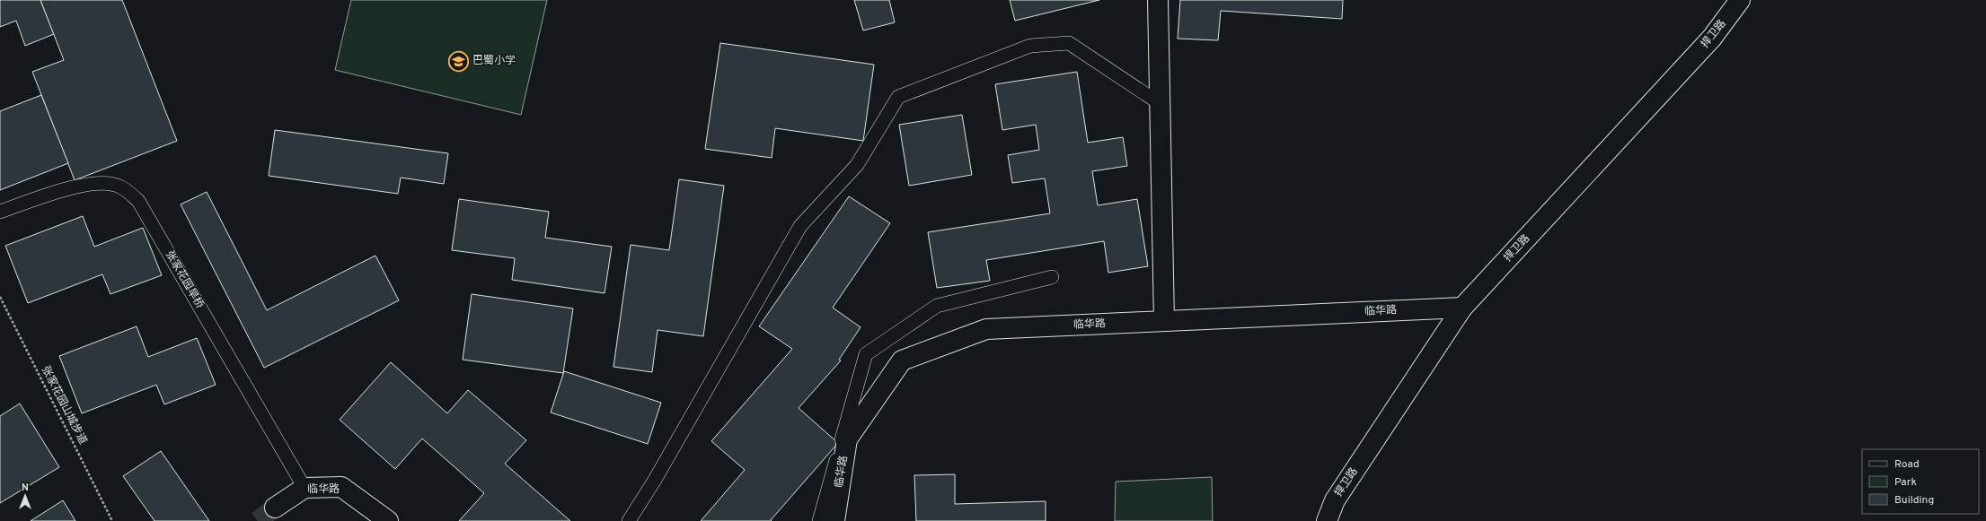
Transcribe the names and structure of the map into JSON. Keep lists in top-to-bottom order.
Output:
{
  "streets": {
    "street": ["捍卫路", "临华路"],
    "lane": ["张家花园旱桥"],
    "path": ["张家花园山城步道"]
  },
  "crossings": [
    ["捍卫路", "临华路"],
    ["张家花园旱桥", "临华路"]
  ],
  "places": {
    "school or university": ["巴蜀小学"]
  },
  "legend": ["Road", "Park", "Building"],
  "north": "top"
}
